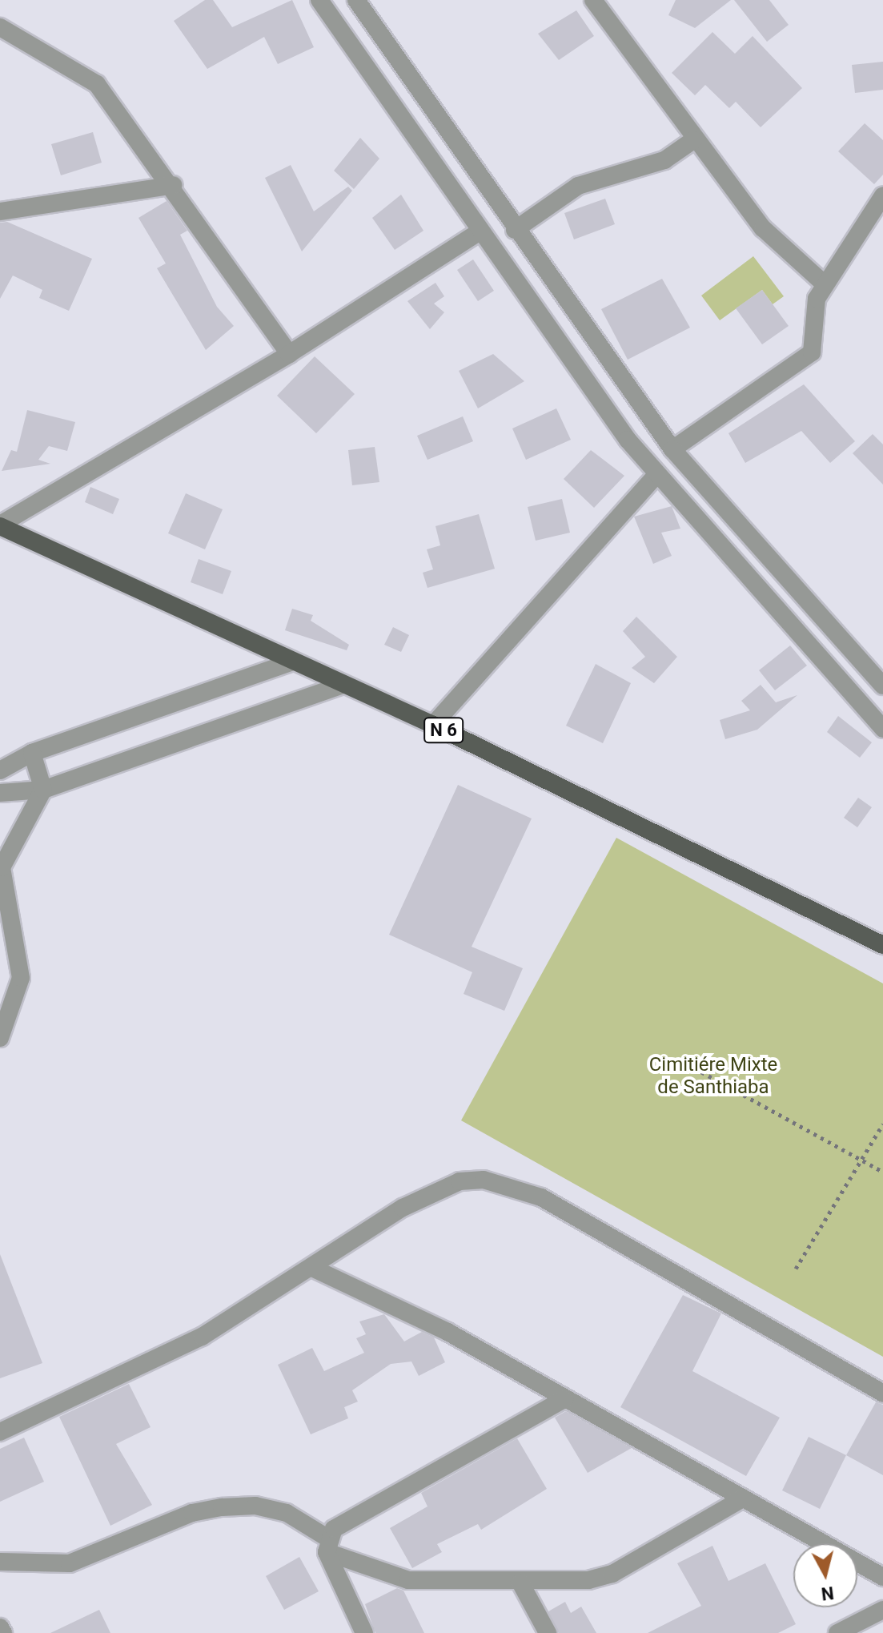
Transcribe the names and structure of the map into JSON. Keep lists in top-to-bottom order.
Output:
{
  "streets": {
    "main road": ["N 6"]
  },
  "parks": ["Cimitiére Mixte de Santhiaba"],
  "north": "bottom"
}
